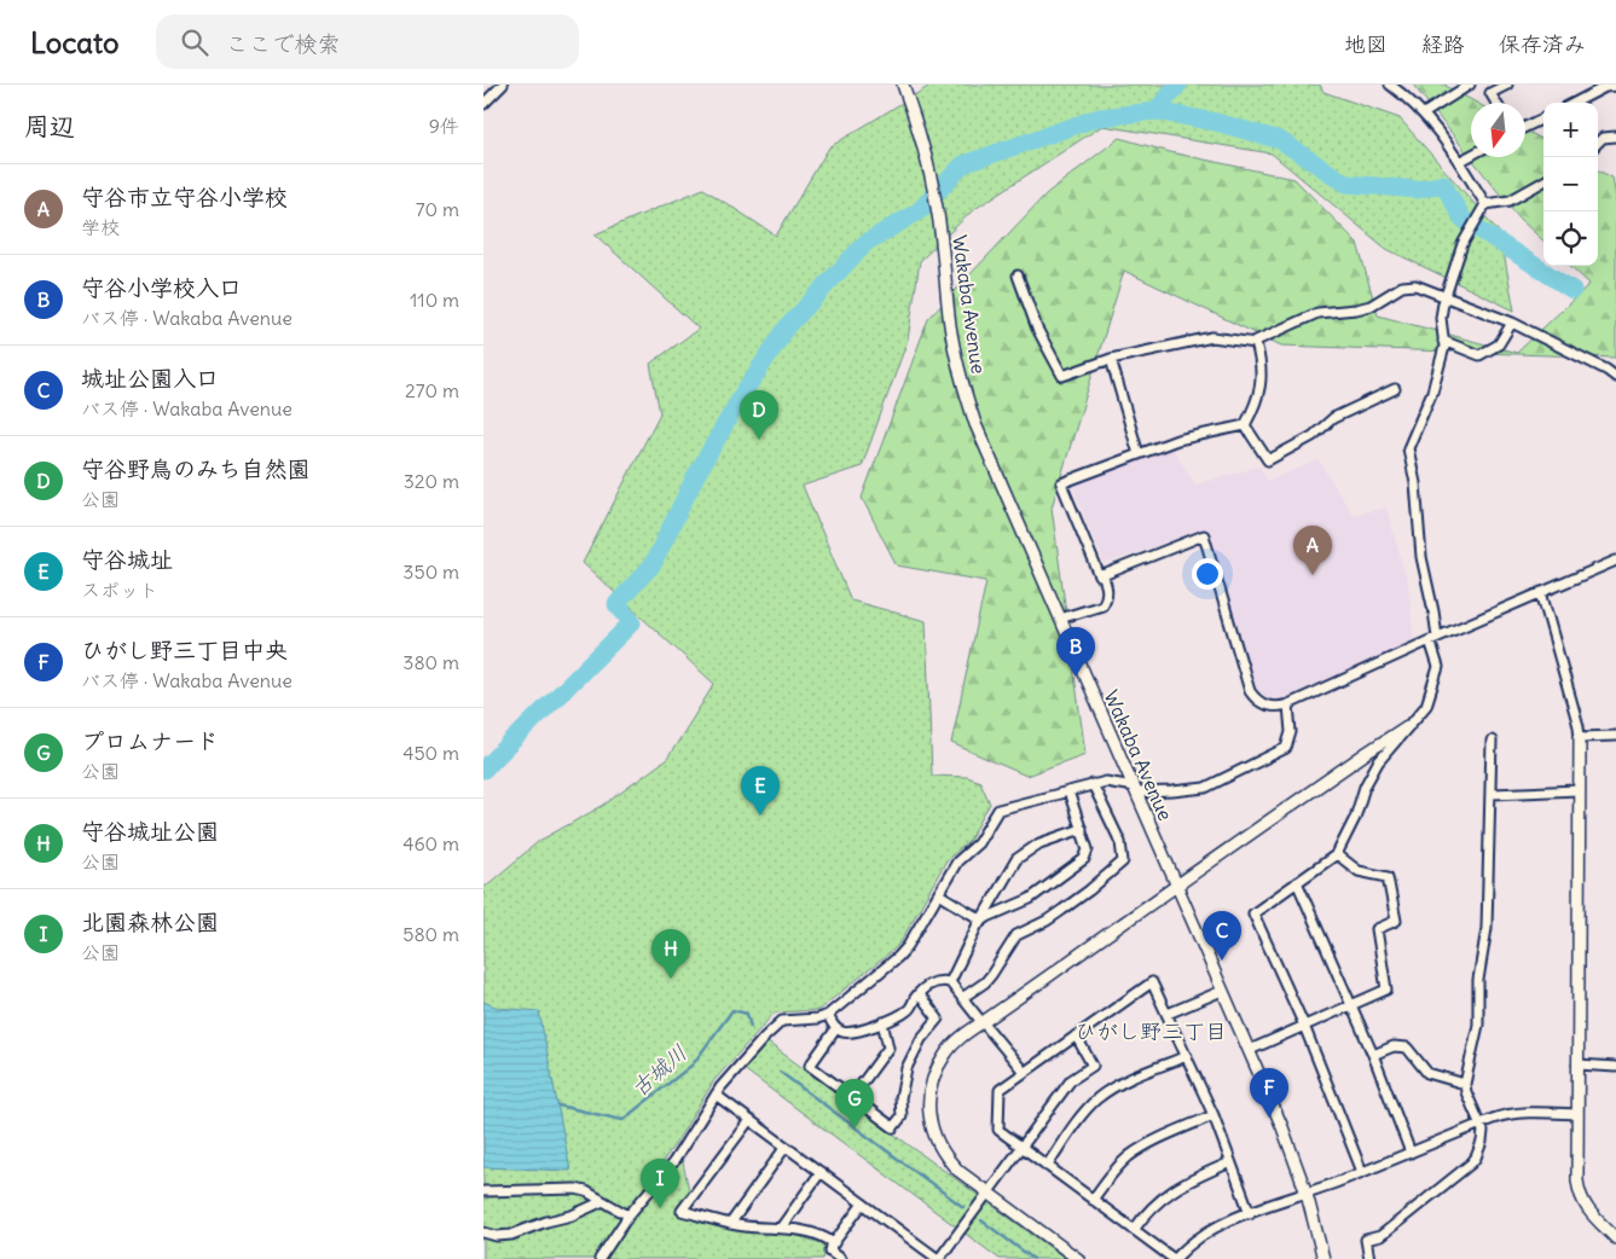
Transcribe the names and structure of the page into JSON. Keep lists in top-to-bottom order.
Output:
{
  "streets": {
    "street": ["Wakaba Avenue"]
  },
  "districts": ["ひがし野三丁目"],
  "water": ["古城川"],
  "north": "bottom",
  "page": {
    "header": "Locato",
    "search": "ここで検索",
    "nav": ["地図", "経路", "保存済み"],
    "heading": ["周辺", "9件"],
    "map_buttons": ["+", "−"],
    "list": [
      {
        "mark": "A",
        "name": "守谷市立守谷小学校",
        "note": "学校",
        "value": "70 m"
      },
      {
        "mark": "B",
        "name": "守谷小学校入口",
        "note": "バス停 · Wakaba Avenue",
        "value": "110 m"
      },
      {
        "mark": "C",
        "name": "城址公園入口",
        "note": "バス停 · Wakaba Avenue",
        "value": "270 m"
      },
      {
        "mark": "D",
        "name": "守谷野鳥のみち自然園",
        "note": "公園",
        "value": "320 m"
      },
      {
        "mark": "E",
        "name": "守谷城址",
        "note": "スポット",
        "value": "350 m"
      },
      {
        "mark": "F",
        "name": "ひがし野三丁目中央",
        "note": "バス停 · Wakaba Avenue",
        "value": "380 m"
      },
      {
        "mark": "G",
        "name": "プロムナード",
        "note": "公園",
        "value": "450 m"
      },
      {
        "mark": "H",
        "name": "守谷城址公園",
        "note": "公園",
        "value": "460 m"
      },
      {
        "mark": "I",
        "name": "北園森林公園",
        "note": "公園",
        "value": "580 m"
      }
    ],
    "pins": [
      "D",
      "A",
      "B",
      "E",
      "C",
      "H",
      "F",
      "G",
      "I"
    ]
  }
}
